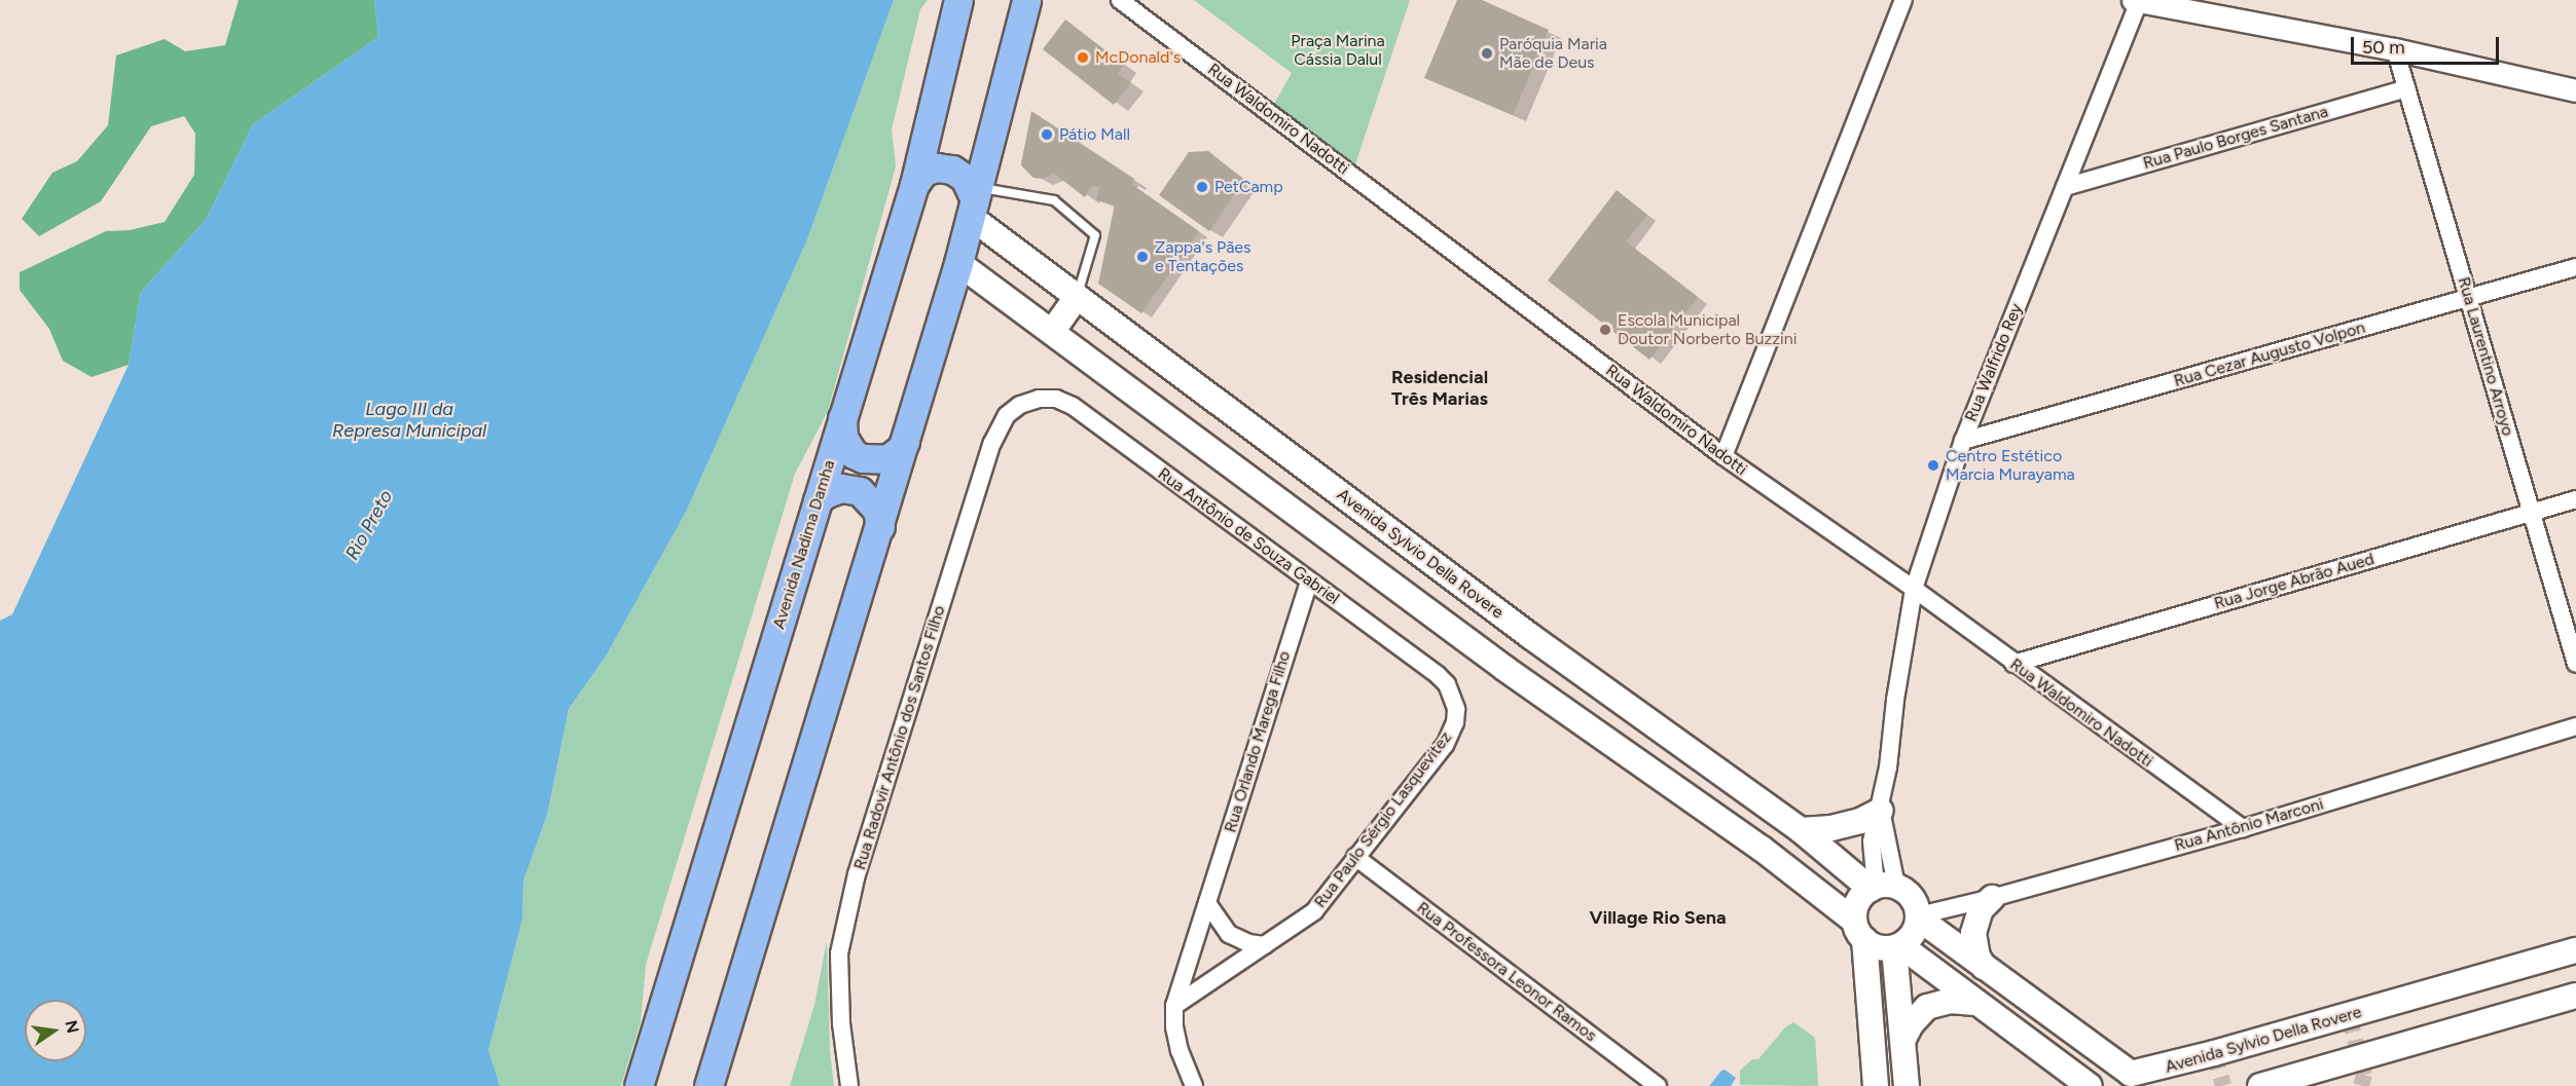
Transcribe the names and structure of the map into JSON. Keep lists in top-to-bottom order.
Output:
{
  "streets": {
    "main road": ["Avenida Nadima Damha", "Avenida Sylvio Della Rovere"],
    "street": [
      "Rua Waldomiro Nadotti",
      "Rua Paulo Borges Santana",
      "Rua Cezar Augusto Volpon",
      "Rua Laurentino Arroyo",
      "Rua Walfrido Rey",
      "Rua Antônio de Souza Gabriel",
      "Rua Jorge Abrão Aued",
      "Rua Radovir Antônio dos Santos Filho",
      "Rua Orlando Marega Filho",
      "Rua Paulo Sérgio Lasquevitez",
      "Rua Antônio Marconi",
      "Rua Professora Leonor Ramos"
    ]
  },
  "crossings": [
    ["Rua Waldomiro Nadotti", "Rua Walfrido Rey"],
    ["Rua Waldomiro Nadotti", "Rua Jorge Abrão Aued"],
    ["Rua Waldomiro Nadotti", "Rua Antônio Marconi"],
    ["Rua Paulo Borges Santana", "Rua Laurentino Arroyo"],
    ["Rua Paulo Borges Santana", "Rua Walfrido Rey"],
    ["Rua Cezar Augusto Volpon", "Rua Laurentino Arroyo"],
    ["Rua Cezar Augusto Volpon", "Rua Walfrido Rey"],
    ["Rua Laurentino Arroyo", "Rua Jorge Abrão Aued"],
    ["Rua Walfrido Rey", "Avenida Sylvio Della Rovere"],
    ["Rua Walfrido Rey", "Rua Antônio Marconi"],
    ["Rua Antônio de Souza Gabriel", "Rua Radovir Antônio dos Santos Filho"],
    ["Rua Antônio de Souza Gabriel", "Rua Orlando Marega Filho"],
    ["Rua Antônio de Souza Gabriel", "Rua Paulo Sérgio Lasquevitez"],
    ["Avenida Sylvio Della Rovere", "Rua Antônio Marconi"],
    ["Rua Orlando Marega Filho", "Rua Paulo Sérgio Lasquevitez"],
    ["Rua Paulo Sérgio Lasquevitez", "Rua Professora Leonor Ramos"]
  ],
  "districts": ["Residencial Três Marias", "Village Rio Sena"],
  "water": ["Lago III da Represa Municipal", "Rio Preto"],
  "parks": ["Praça Marina Cássia Dalul"],
  "places": [
    "Paróquia Maria Mãe de Deus",
    "McDonald's",
    "Pátio Mall",
    "PetCamp",
    "Zappa's Pães e Tentações",
    "Escola Municipal Doutor Norberto Buzzini",
    "Centro Estético Marcia Murayama"
  ],
  "scale_bar": "50 m",
  "north": "right"
}
